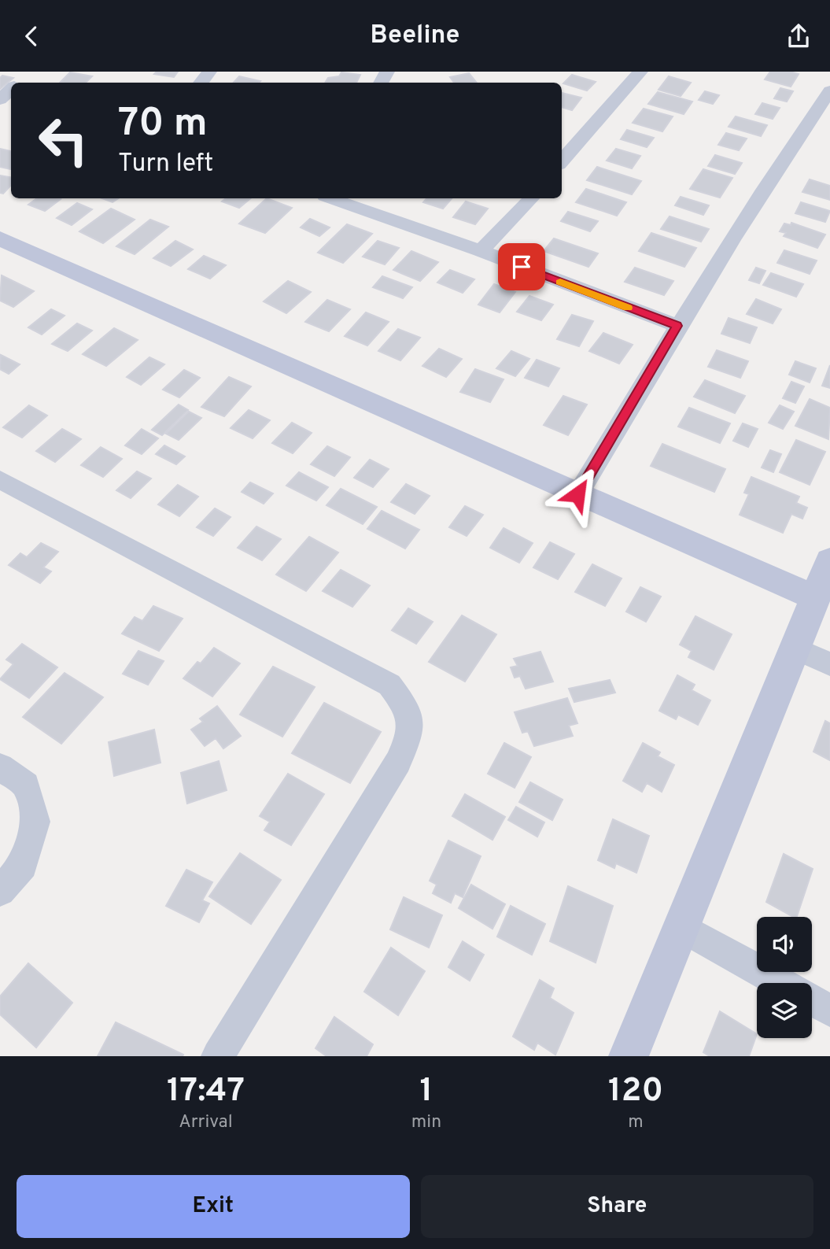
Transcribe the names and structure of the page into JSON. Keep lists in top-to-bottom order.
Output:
{
  "page": {
    "header": "Beeline",
    "turn": ["70 m", "Turn left"],
    "eta": [
      "17:47",
      "Arrival",
      "1",
      "min",
      "120",
      "m"
    ],
    "buttons": ["Exit", "Share"]
  }
}
